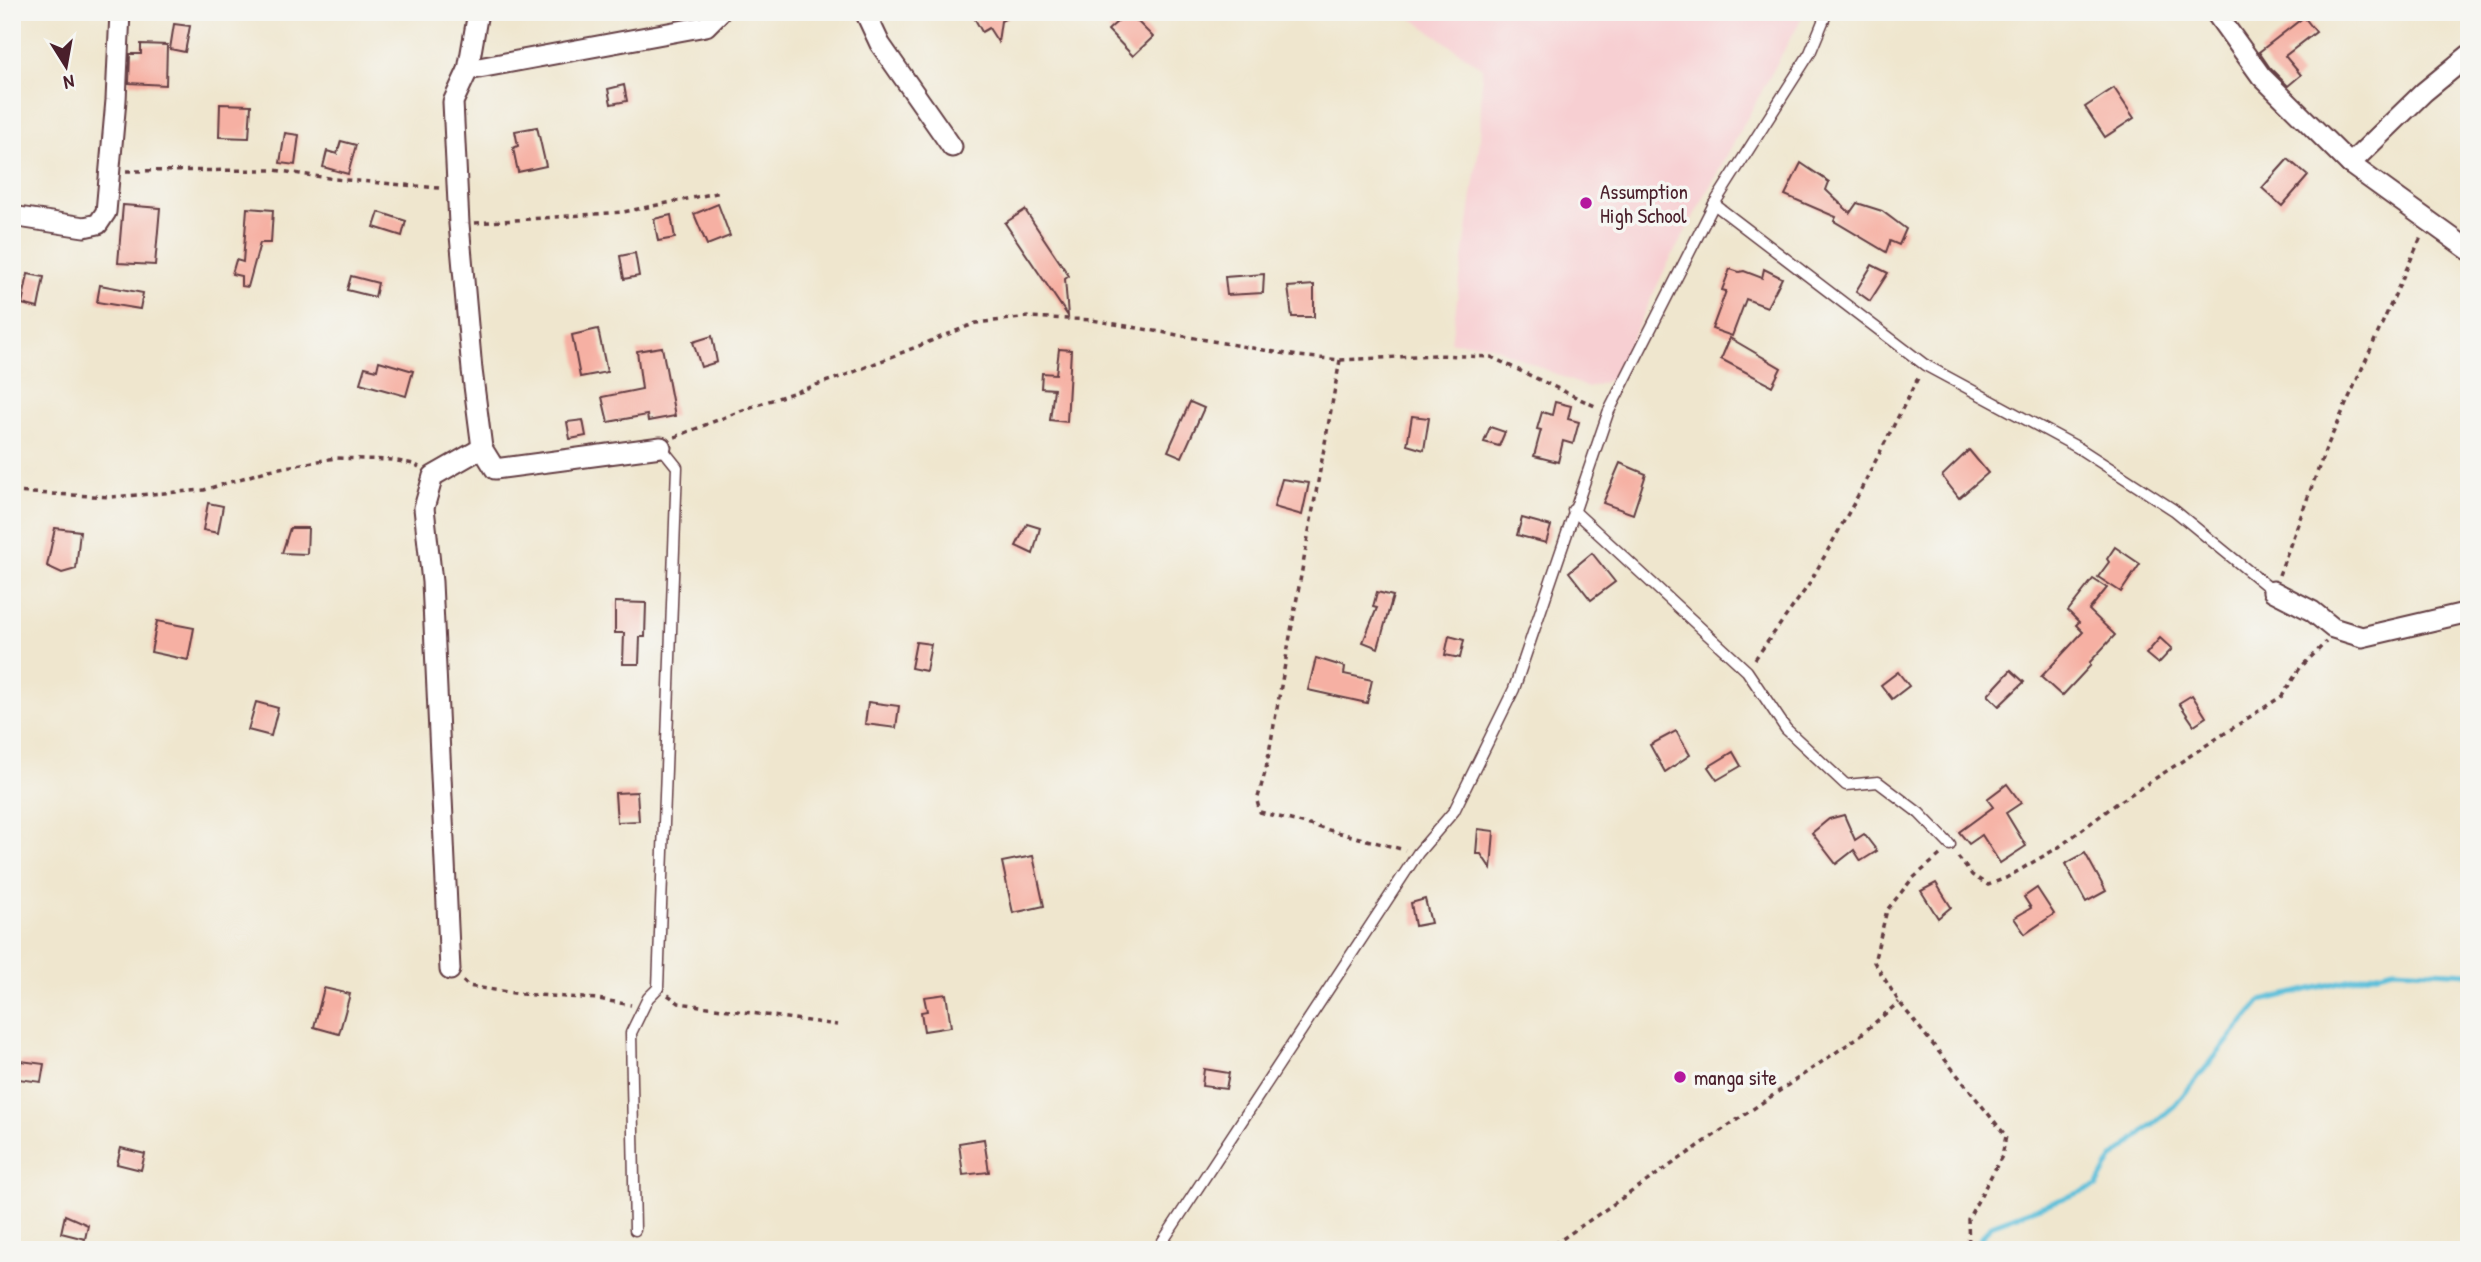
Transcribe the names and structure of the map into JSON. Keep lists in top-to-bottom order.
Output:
{
  "places": ["Assumption High School", "manga site"],
  "north": "bottom"
}
